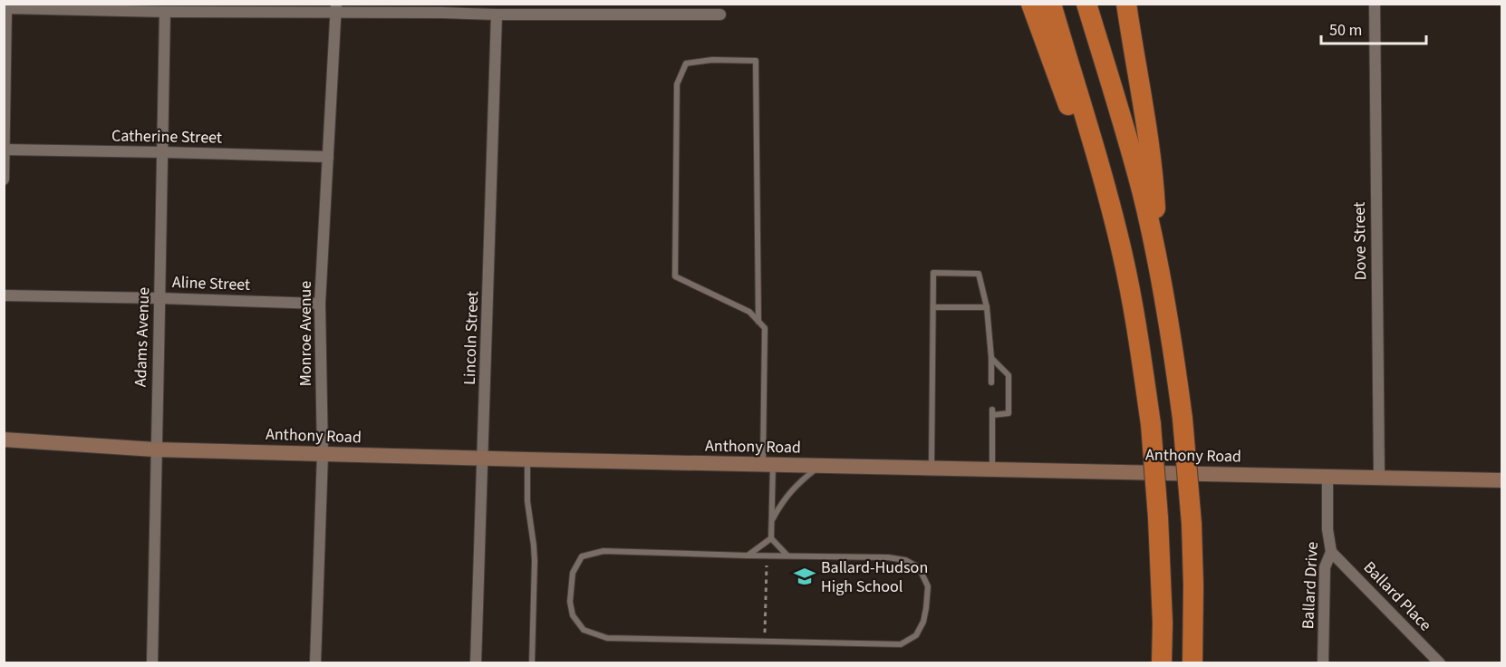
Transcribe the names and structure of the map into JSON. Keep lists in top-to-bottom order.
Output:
{
  "streets": {
    "street": [
      "Catherine Street",
      "Dove Street",
      "Aline Street",
      "Monroe Avenue",
      "Adams Avenue",
      "Lincoln Street",
      "Anthony Road",
      "Ballard Drive",
      "Ballard Place"
    ]
  },
  "crossings": [
    ["Catherine Street", "Monroe Avenue"],
    ["Catherine Street", "Adams Avenue"],
    ["Dove Street", "Anthony Road"],
    ["Aline Street", "Monroe Avenue"],
    ["Aline Street", "Adams Avenue"],
    ["Monroe Avenue", "Anthony Road"],
    ["Adams Avenue", "Anthony Road"],
    ["Lincoln Street", "Anthony Road"],
    ["Anthony Road", "Ballard Drive"],
    ["Ballard Drive", "Ballard Place"]
  ],
  "places": {
    "school or university": ["Ballard-Hudson High School"]
  },
  "scale_bar": "50 m"
}
